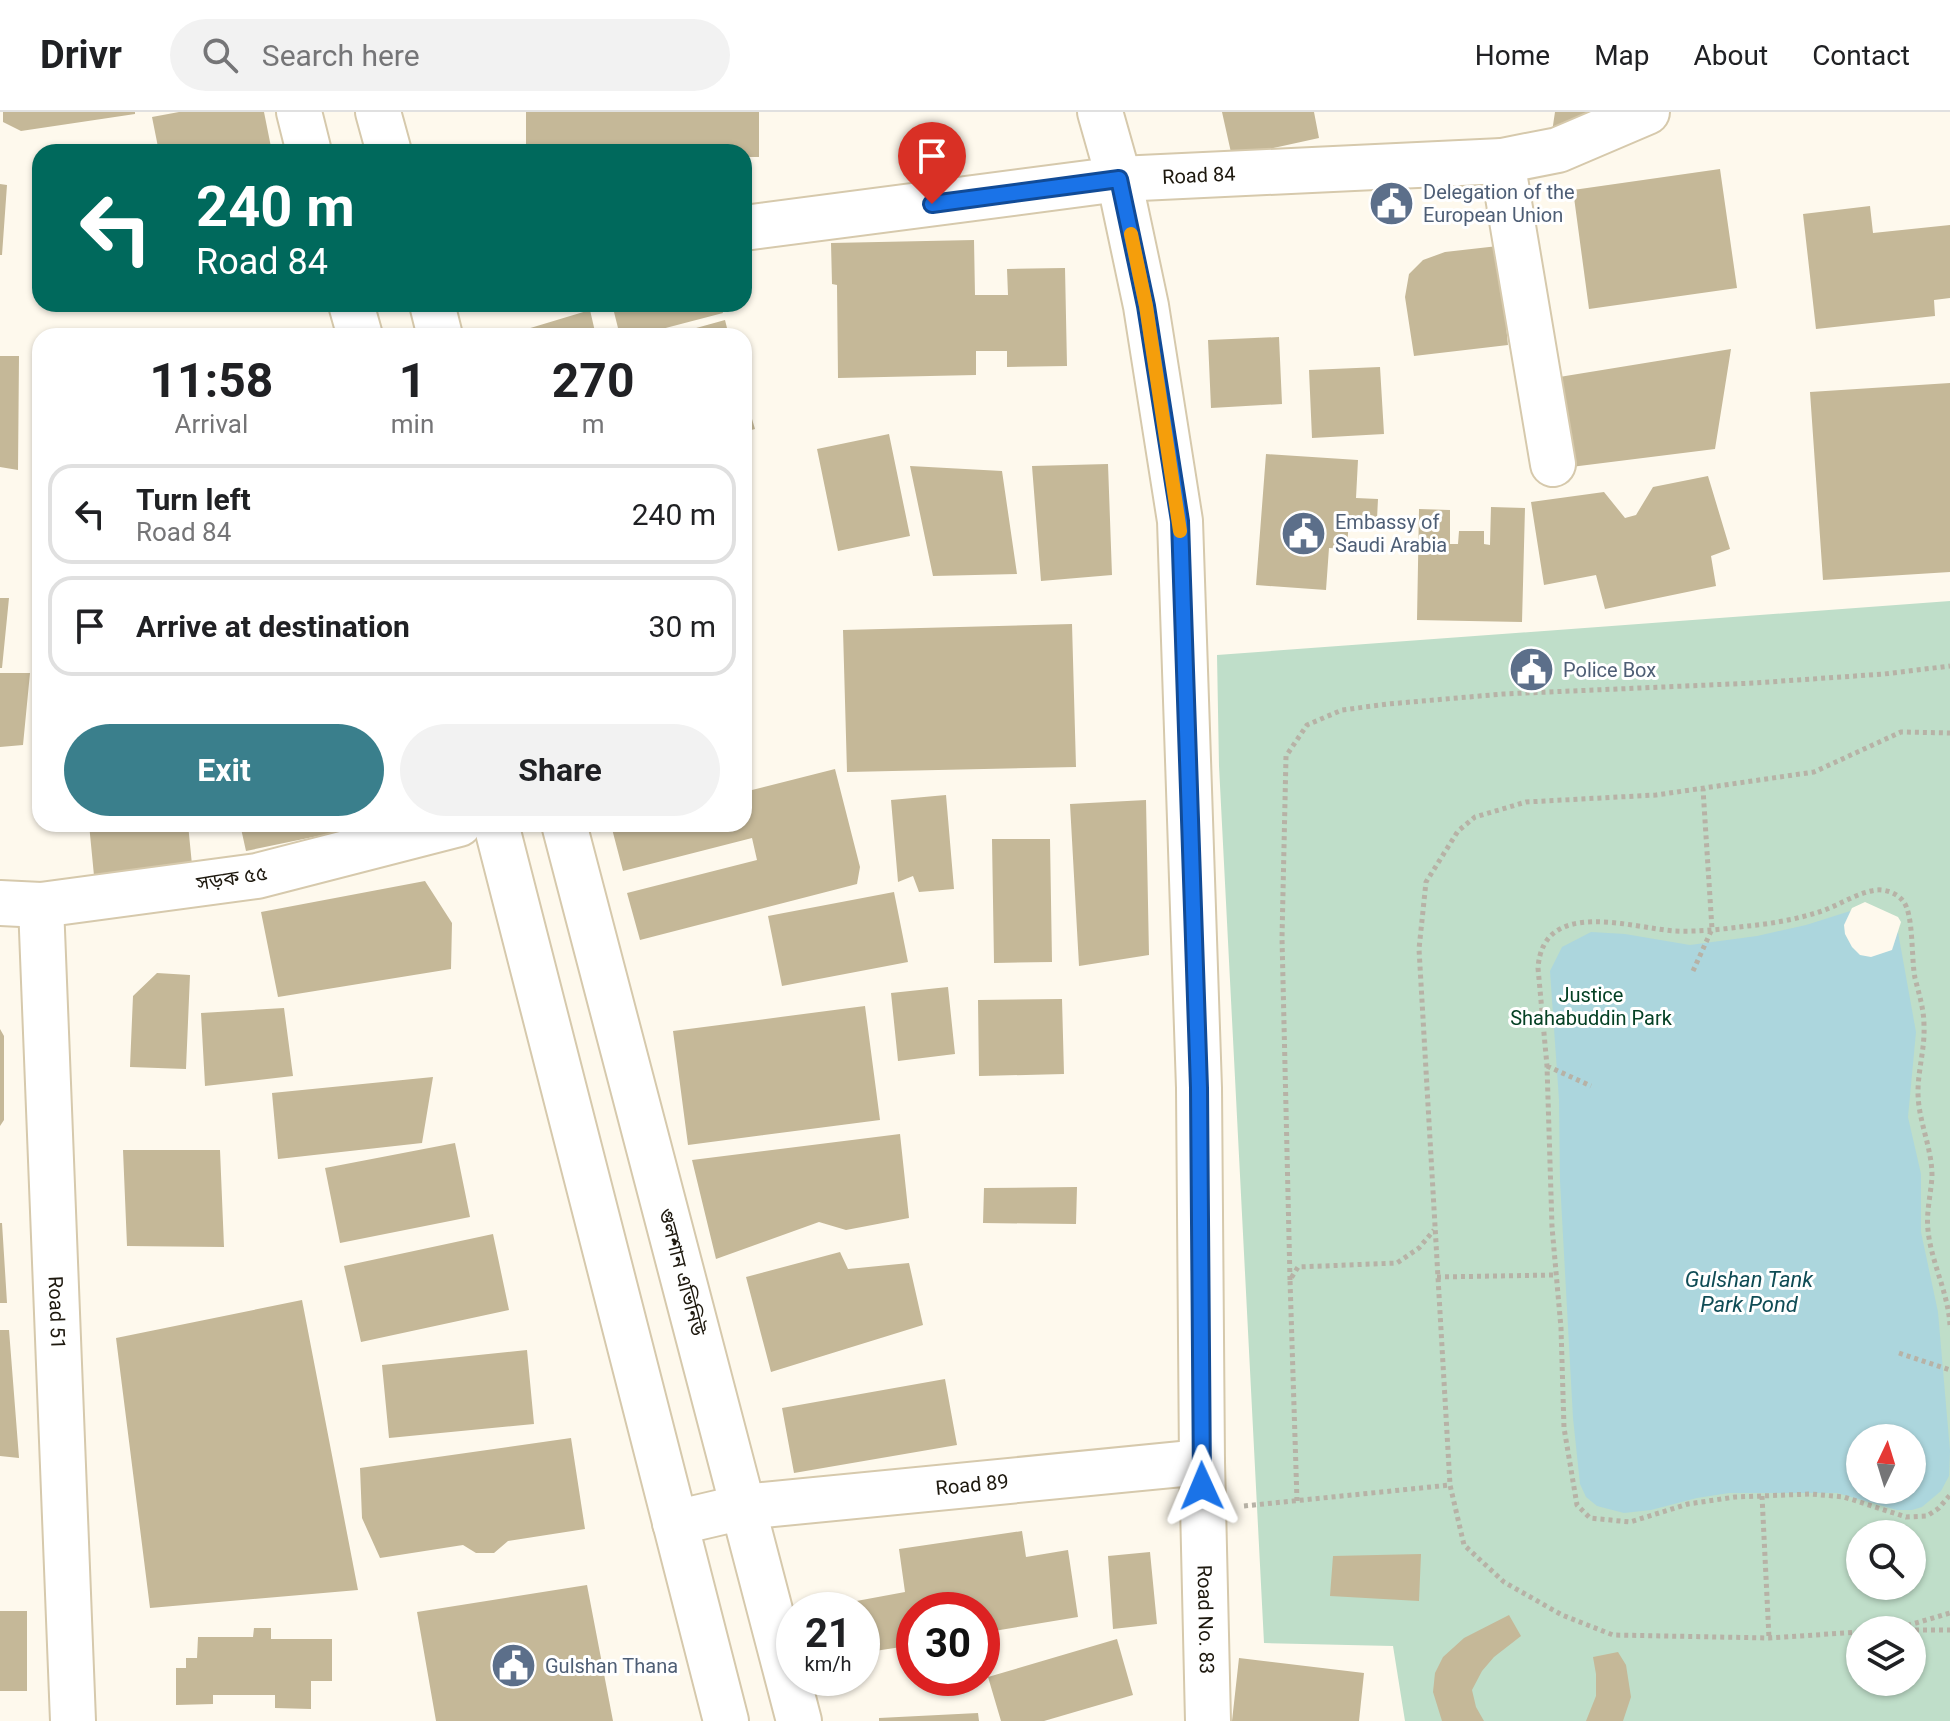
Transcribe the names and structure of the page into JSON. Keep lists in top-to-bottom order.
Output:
{
  "streets": {
    "street": [
      "Road 84",
      "সড়ক ৫৫",
      "গুলশান এভিনিউ",
      "Road 51",
      "Road 89",
      "Road No. 83"
    ]
  },
  "crossings": [
    ["Road 84", "Road No. 83"],
    ["সড়ক ৫৫", "Road 51"],
    ["গুলশান এভিনিউ", "Road 89"],
    ["Road 89", "Road No. 83"]
  ],
  "water": ["Gulshan Tank Park Pond"],
  "parks": ["Justice Shahabuddin Park"],
  "places": {
    "public building": [
      "Delegation of the European Union",
      "Embassy of Saudi Arabia",
      "Police Box",
      "Gulshan Thana"
    ]
  },
  "north": "top",
  "page": {
    "header": "Drivr",
    "search": "Search here",
    "nav": [
      "Home",
      "Map",
      "About",
      "Contact"
    ],
    "turn": ["240 m", "Road 84"],
    "eta": [
      "11:58",
      "Arrival",
      "1",
      "min",
      "270",
      "m"
    ],
    "list": [
      {
        "name": "Turn left",
        "note": "Road 84",
        "value": "240 m"
      },
      {
        "name": "Arrive at destination",
        "value": "30 m"
      }
    ],
    "buttons": ["Exit", "Share"],
    "speed": "21 km/h",
    "limit": "30"
  }
}
